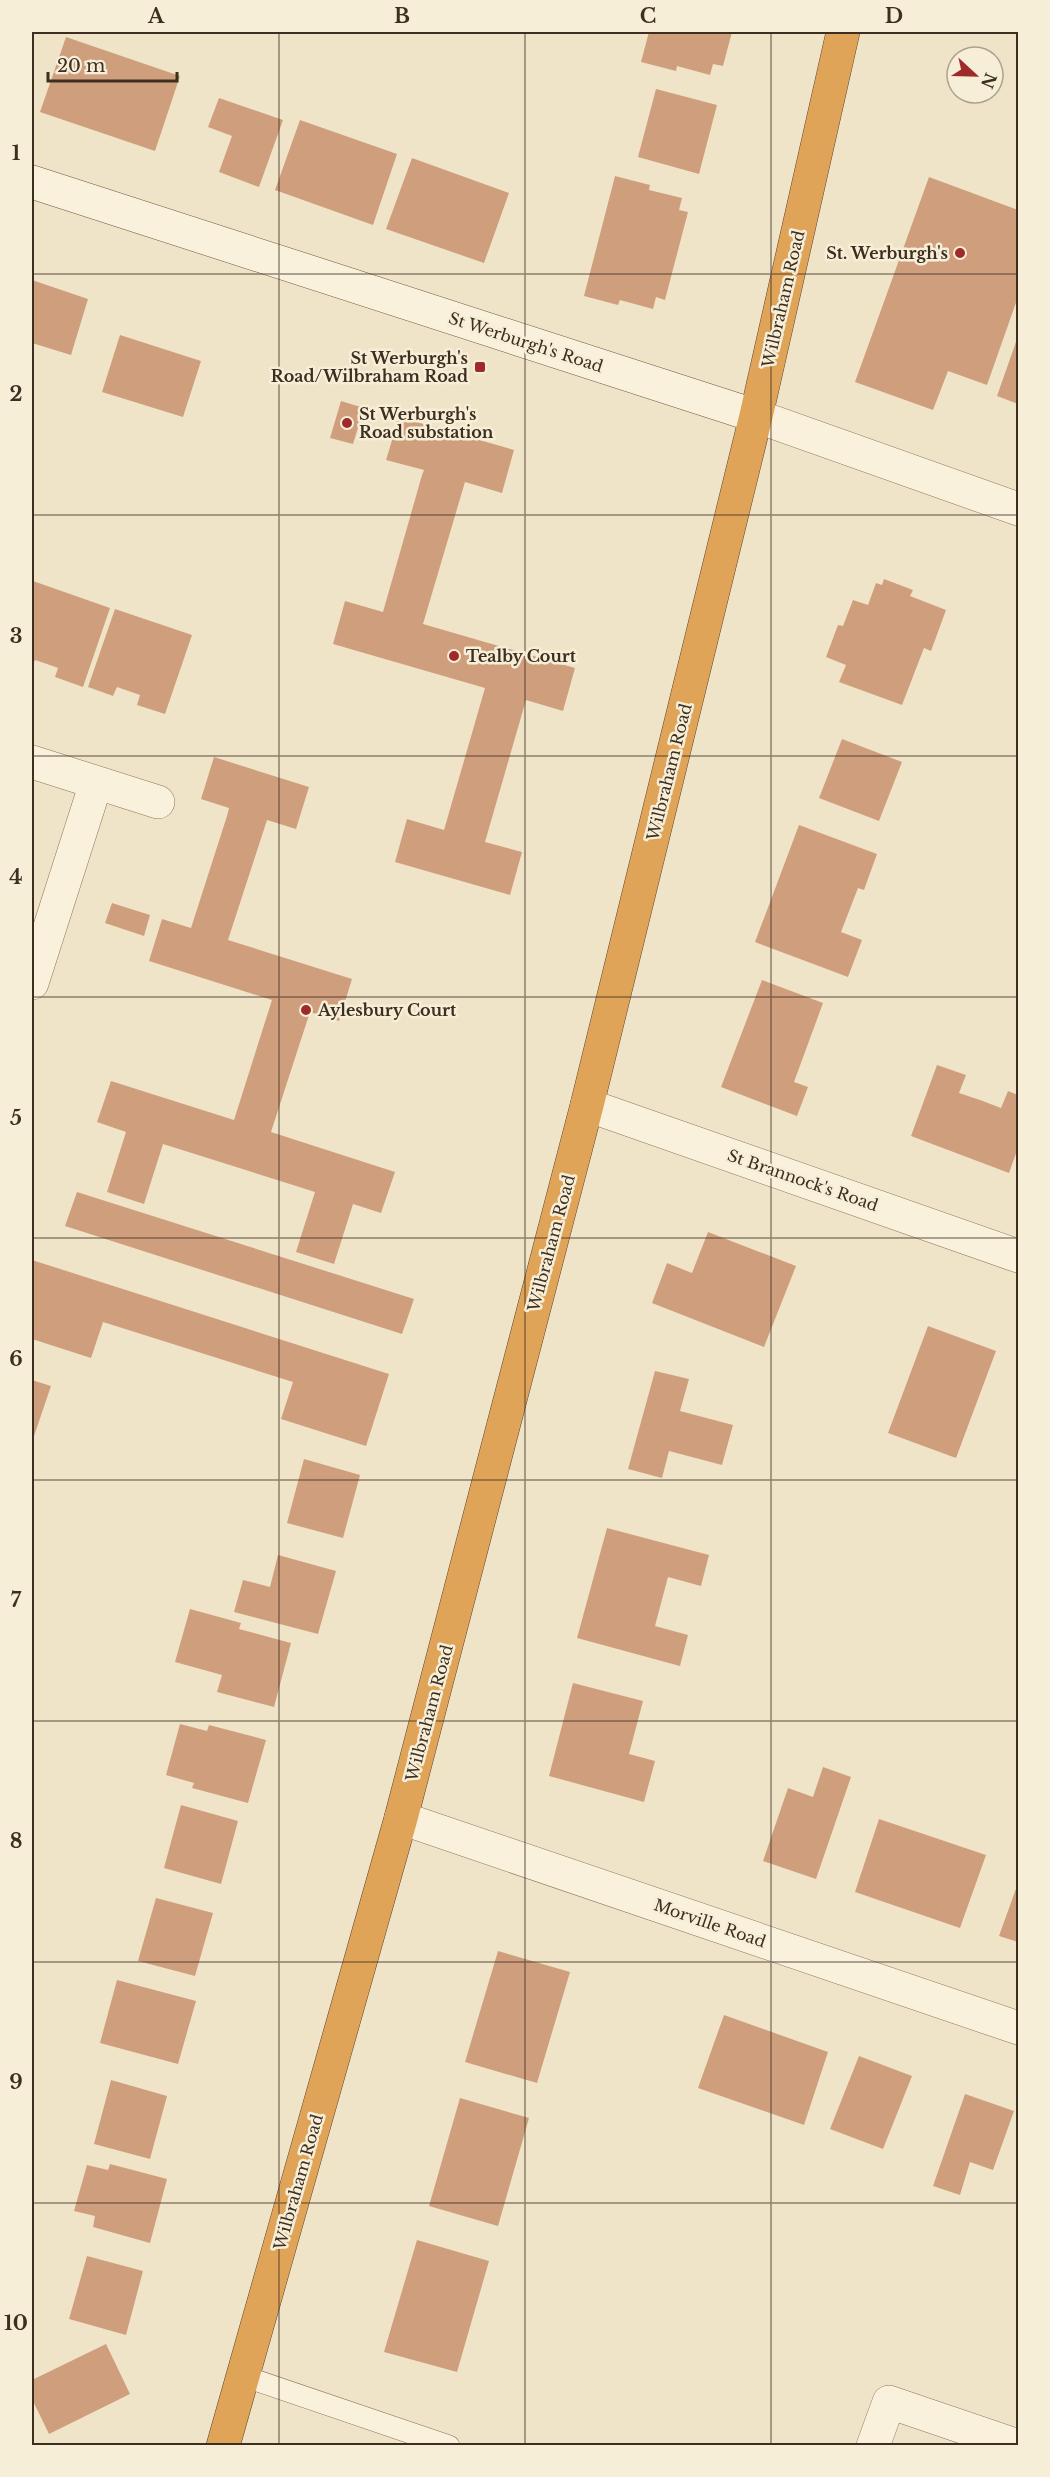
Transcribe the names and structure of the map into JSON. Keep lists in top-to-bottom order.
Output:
{
  "streets": {
    "highway": ["Wilbraham Road"],
    "street": ["St Werburgh's Road", "St Brannock's Road", "Morville Road"]
  },
  "crossings": [
    ["Wilbraham Road", "St Werburgh's Road"],
    ["Wilbraham Road", "St Brannock's Road"],
    ["Wilbraham Road", "Morville Road"]
  ],
  "places": {
    "other": [
      "St. Werburgh's",
      "St Werburgh's Road substation",
      "Tealby Court",
      "Aylesbury Court"
    ],
    "transit": ["St Werburgh's Road/Wilbraham Road"]
  },
  "scale_bar": "20 m",
  "north": "right",
  "grid": {
    "columns": [
      "A",
      "B",
      "C",
      "D"
    ],
    "rows": [
      "1",
      "2",
      "3",
      "4",
      "5",
      "6",
      "7",
      "8",
      "9",
      "10"
    ]
  }
}
